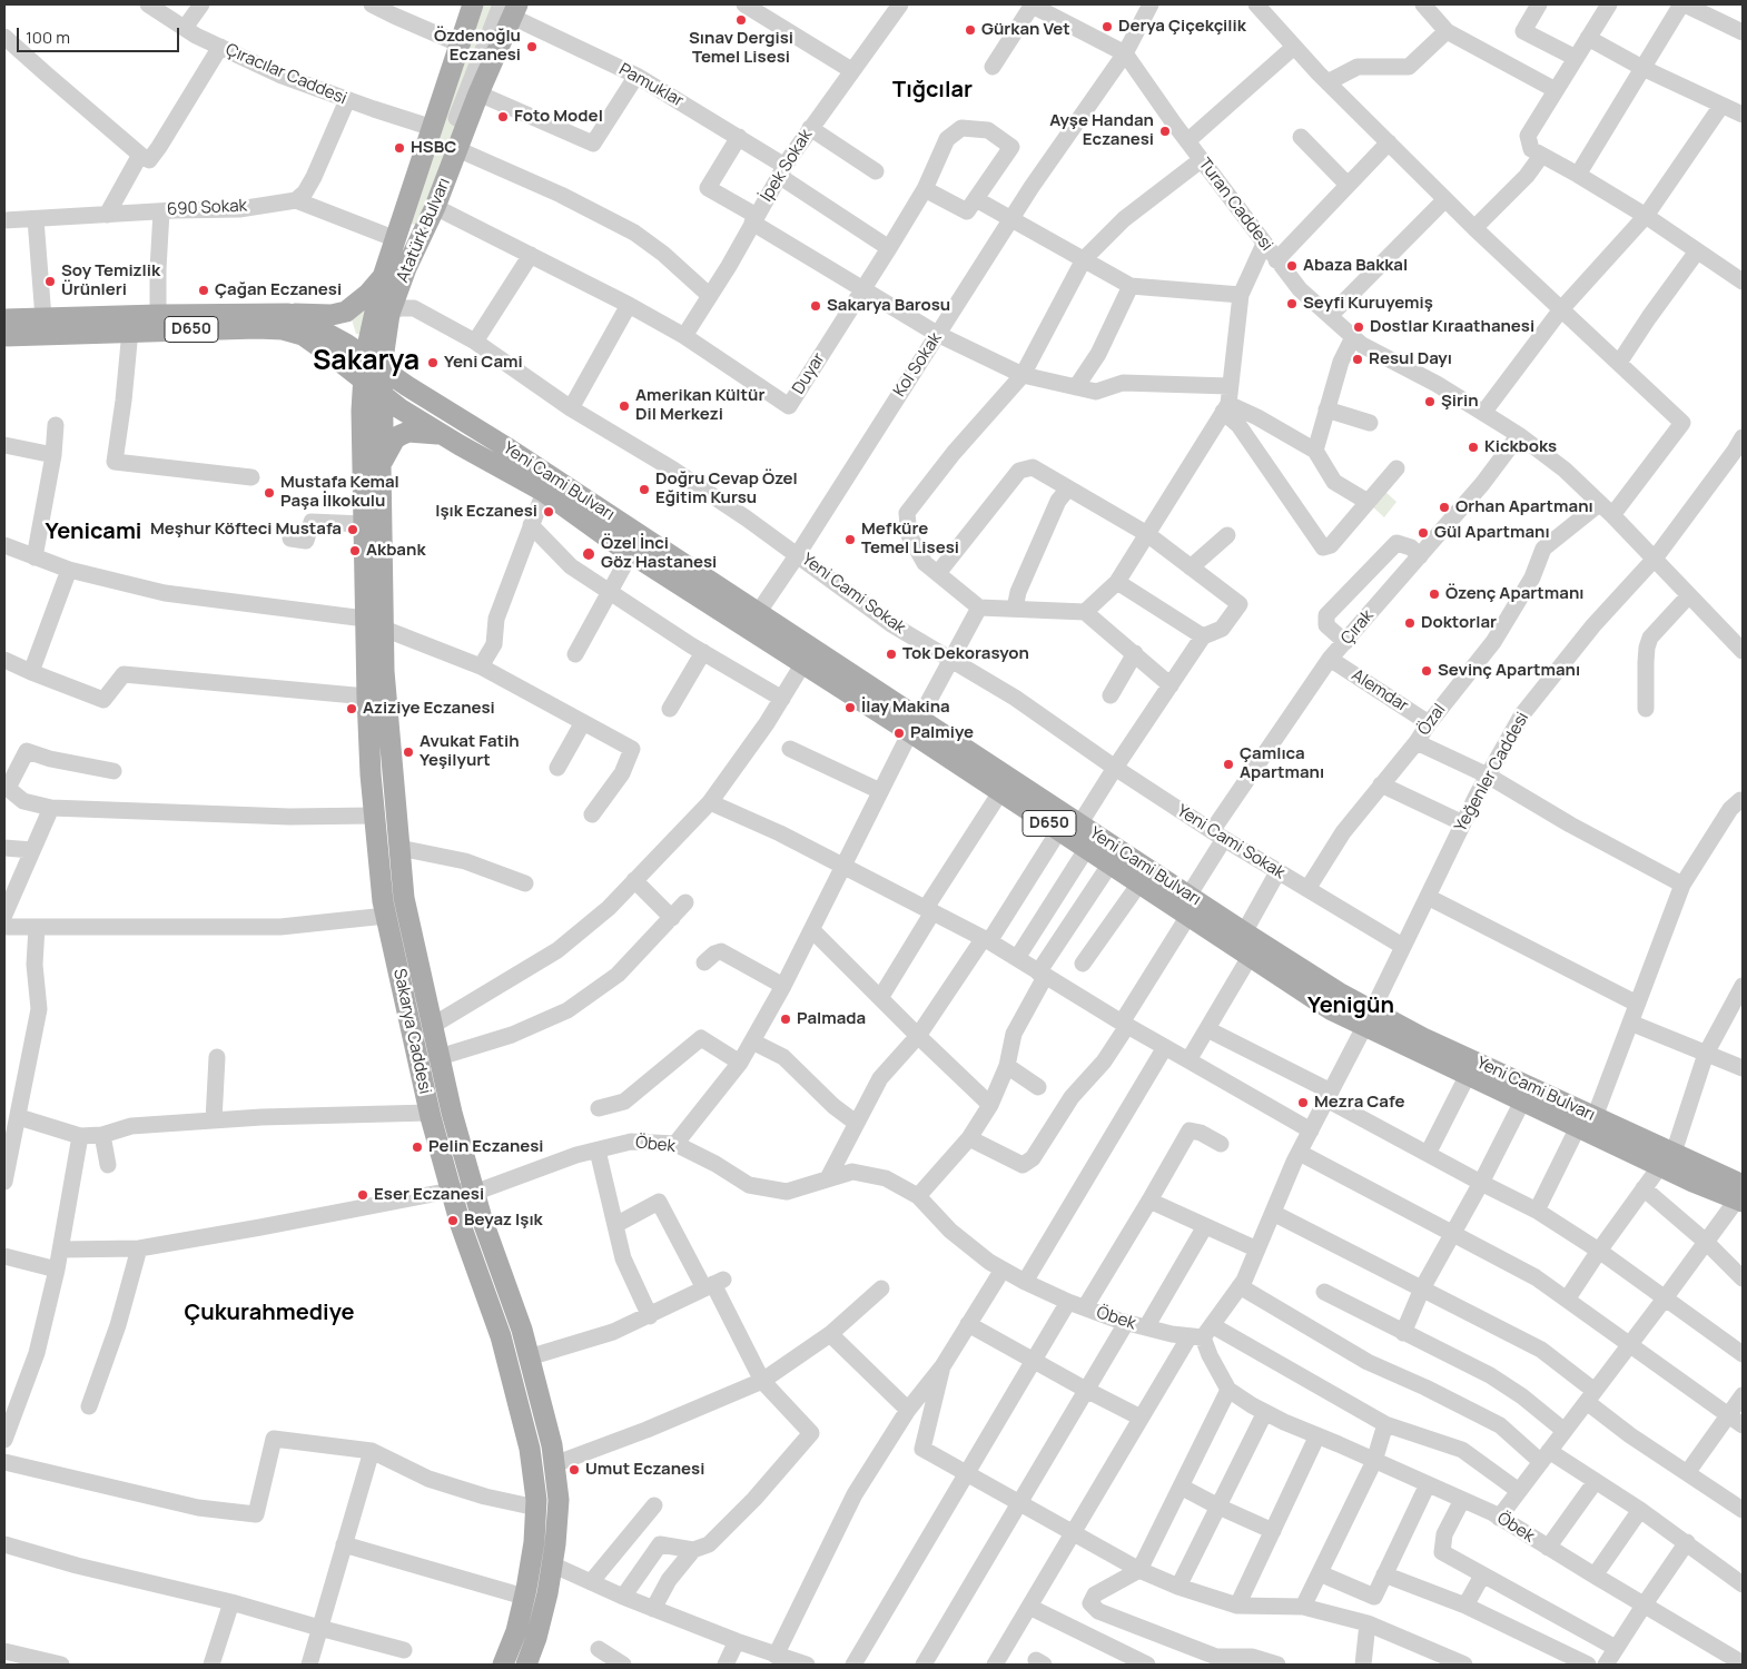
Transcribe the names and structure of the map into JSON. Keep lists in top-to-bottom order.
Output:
{
  "streets": {
    "main road": [
      "Atatürk Bulvarı",
      "D650",
      "Yeni Cami Bulvarı",
      "Sakarya Caddesi"
    ],
    "street": [
      "Çıracılar Caddesi",
      "Pamuklar",
      "İpek Sokak",
      "Turan Caddesi",
      "690 Sokak",
      "Kol Sokak",
      "Duyar",
      "Yeni Cami Sokak",
      "Çırak",
      "Alemdar",
      "Özal",
      "Yeğenler Caddesi",
      "Öbek"
    ]
  },
  "crossings": [
    ["Çıracılar Caddesi", "Atatürk Bulvarı"],
    ["Pamuklar", "İpek Sokak"],
    ["Pamuklar", "Atatürk Bulvarı"],
    ["Pamuklar", "Duyar"],
    ["İpek Sokak", "Duyar"],
    ["Turan Caddesi", "Kol Sokak"],
    ["Turan Caddesi", "Çırak"],
    ["Turan Caddesi", "Özal"],
    ["Turan Caddesi", "Yeğenler Caddesi"],
    ["Atatürk Bulvarı", "Duyar"],
    ["Atatürk Bulvarı", "Yeni Cami Bulvarı"],
    ["Atatürk Bulvarı", "Yeni Cami Sokak"],
    ["Atatürk Bulvarı", "Sakarya Caddesi"],
    ["D650", "Yeni Cami Bulvarı"],
    ["D650", "Sakarya Caddesi"],
    ["Kol Sokak", "Yeni Cami Bulvarı"],
    ["Kol Sokak", "Yeni Cami Sokak"],
    ["Yeni Cami Bulvarı", "Çırak"],
    ["Yeni Cami Bulvarı", "Yeğenler Caddesi"],
    ["Yeni Cami Bulvarı", "Sakarya Caddesi"],
    ["Yeni Cami Sokak", "Çırak"],
    ["Yeni Cami Sokak", "Özal"],
    ["Yeni Cami Sokak", "Yeğenler Caddesi"],
    ["Çırak", "Alemdar"],
    ["Alemdar", "Özal"],
    ["Yeğenler Caddesi", "Öbek"],
    ["Sakarya Caddesi", "Öbek"]
  ],
  "districts": [
    "Tığcılar",
    "Sakarya",
    "Yenicami",
    "Yenigün",
    "Çukurahmediye"
  ],
  "places": [
    "Sınav Dergisi Temel Lisesi",
    "Derya Çiçekçilik",
    "Gürkan Vet",
    "Özdenoğlu Eczanesi",
    "Foto Model",
    "Ayşe Handan Eczanesi",
    "HSBC",
    "Abaza Bakkal",
    "Soy Temizlik Ürünleri",
    "Çağan Eczanesi",
    "Seyfi Kuruyemiş",
    "Sakarya Barosu",
    "Dostlar Kıraathanesi",
    "Resul Dayı",
    "Yeni Cami",
    "Şirin",
    "Amerikan Kültür Dil Merkezi",
    "Kickboks",
    "Doğru Cevap Özel Eğitim Kursu",
    "Mustafa Kemal Paşa İlkokulu",
    "Orhan Apartmanı",
    "Işık Eczanesi",
    "Meşhur Köfteci Mustafa",
    "Gül Apartmanı",
    "Mefküre Temel Lisesi",
    "Akbank",
    "Özel İnci Göz Hastanesi",
    "Özenç Apartmanı",
    "Doktorlar",
    "Tok Dekorasyon",
    "Sevinç Apartmanı",
    "İlay Makina",
    "Aziziye Eczanesi",
    "Palmiye",
    "Avukat Fatih Yeşilyurt",
    "Çamlıca Apartmanı",
    "Palmada",
    "Mezra Cafe",
    "Pelin Eczanesi",
    "Eser Eczanesi",
    "Beyaz Işık",
    "Umut Eczanesi"
  ],
  "scale_bar": "100 m"
}
